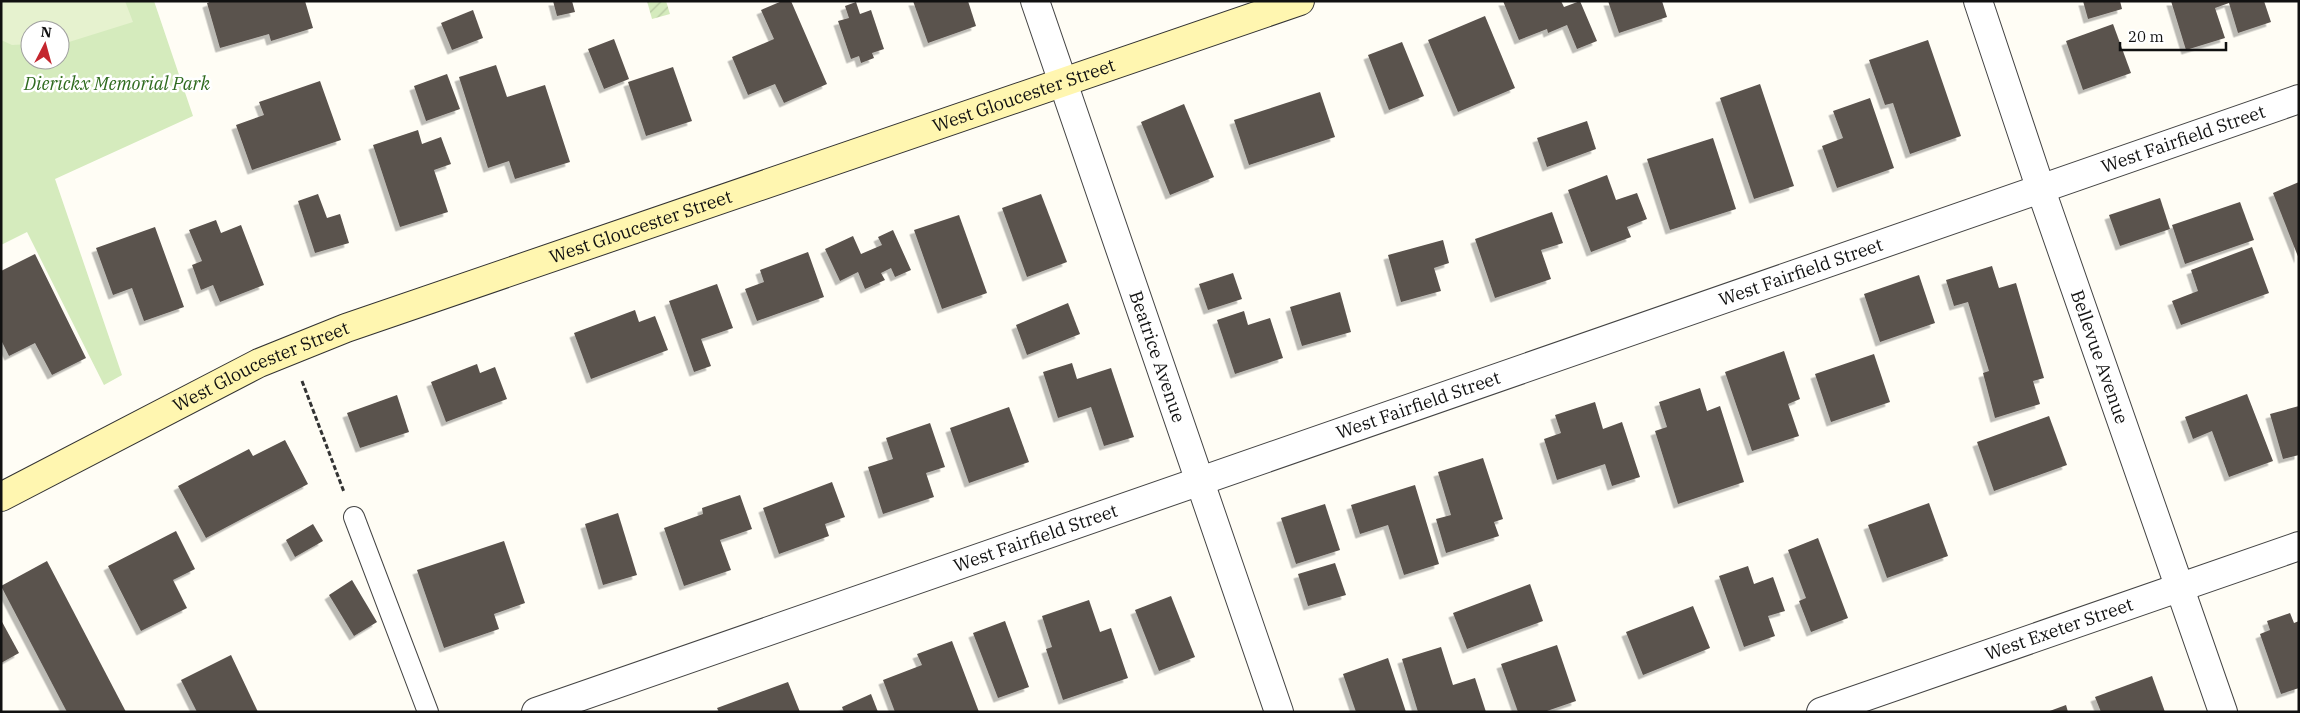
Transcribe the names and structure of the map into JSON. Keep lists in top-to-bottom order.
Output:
{
  "streets": {
    "street": [
      "West Gloucester Street",
      "West Fairfield Street",
      "Beatrice Avenue",
      "Bellevue Avenue",
      "West Exeter Street"
    ]
  },
  "crossings": [
    ["West Gloucester Street", "Beatrice Avenue"],
    ["West Fairfield Street", "Beatrice Avenue"],
    ["West Fairfield Street", "Bellevue Avenue"],
    ["Bellevue Avenue", "West Exeter Street"]
  ],
  "parks": ["Dierickx Memorial Park"],
  "scale_bar": "20 m",
  "north": "top"
}
